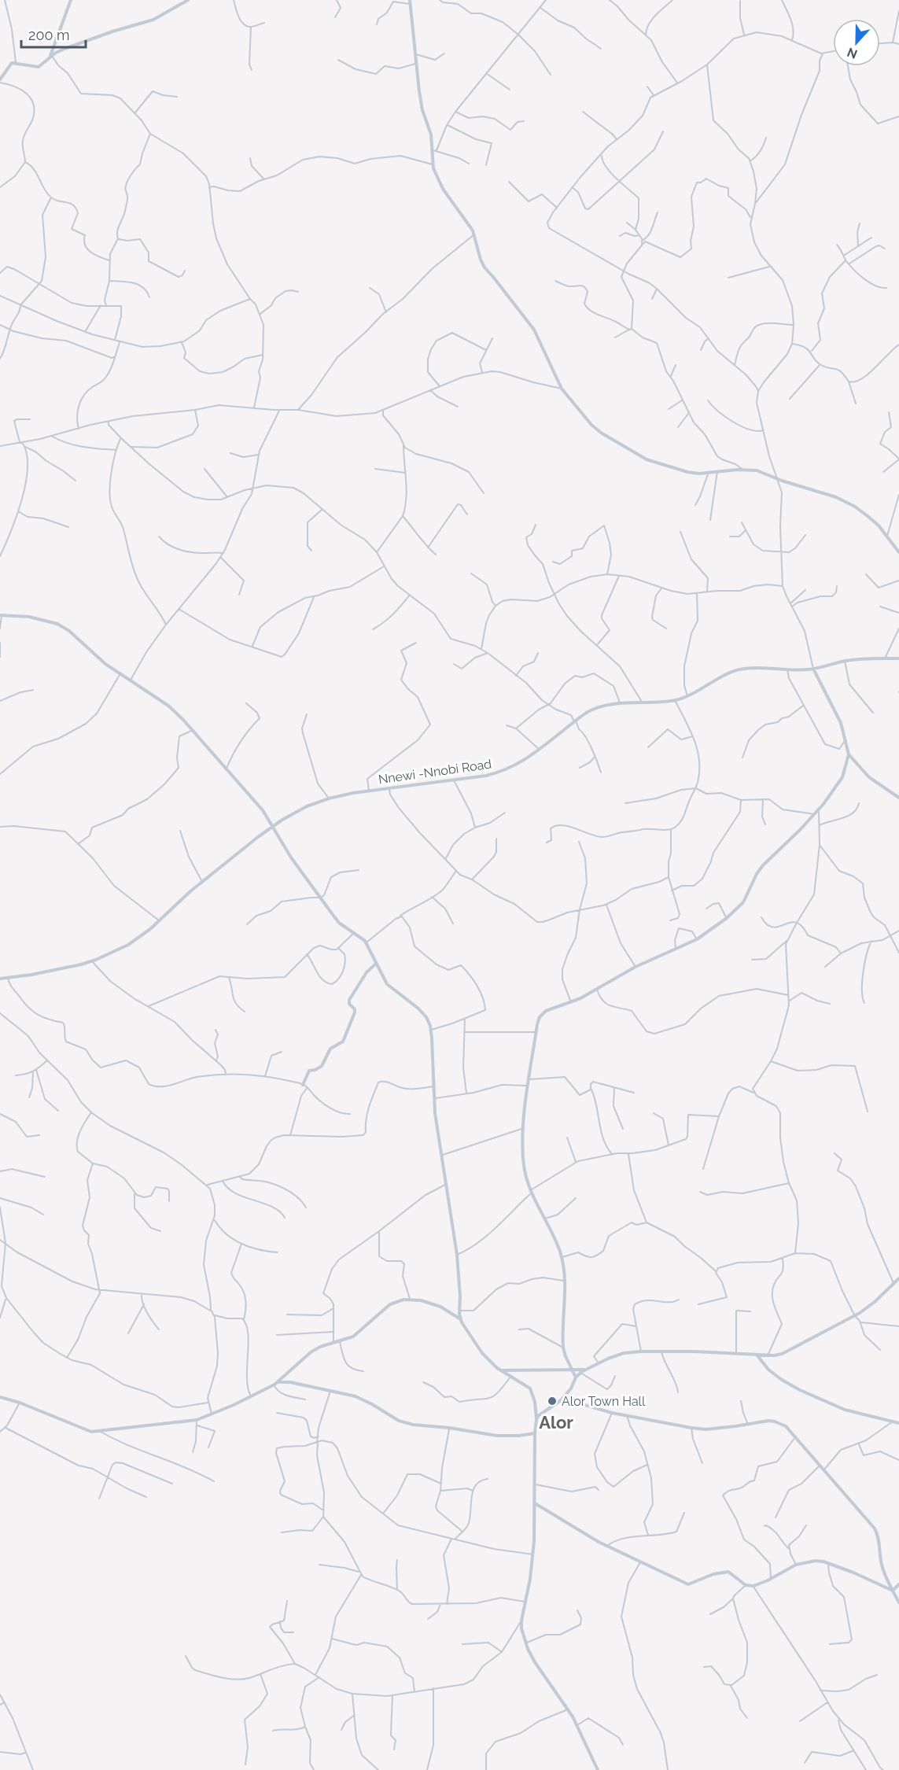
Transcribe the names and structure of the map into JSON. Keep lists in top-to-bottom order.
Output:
{
  "streets": {
    "street": ["Nnewi -Nnobi Road"]
  },
  "districts": ["Alor"],
  "places": ["Alor Town Hall"],
  "scale_bar": "200 m",
  "north": "bottom"
}
